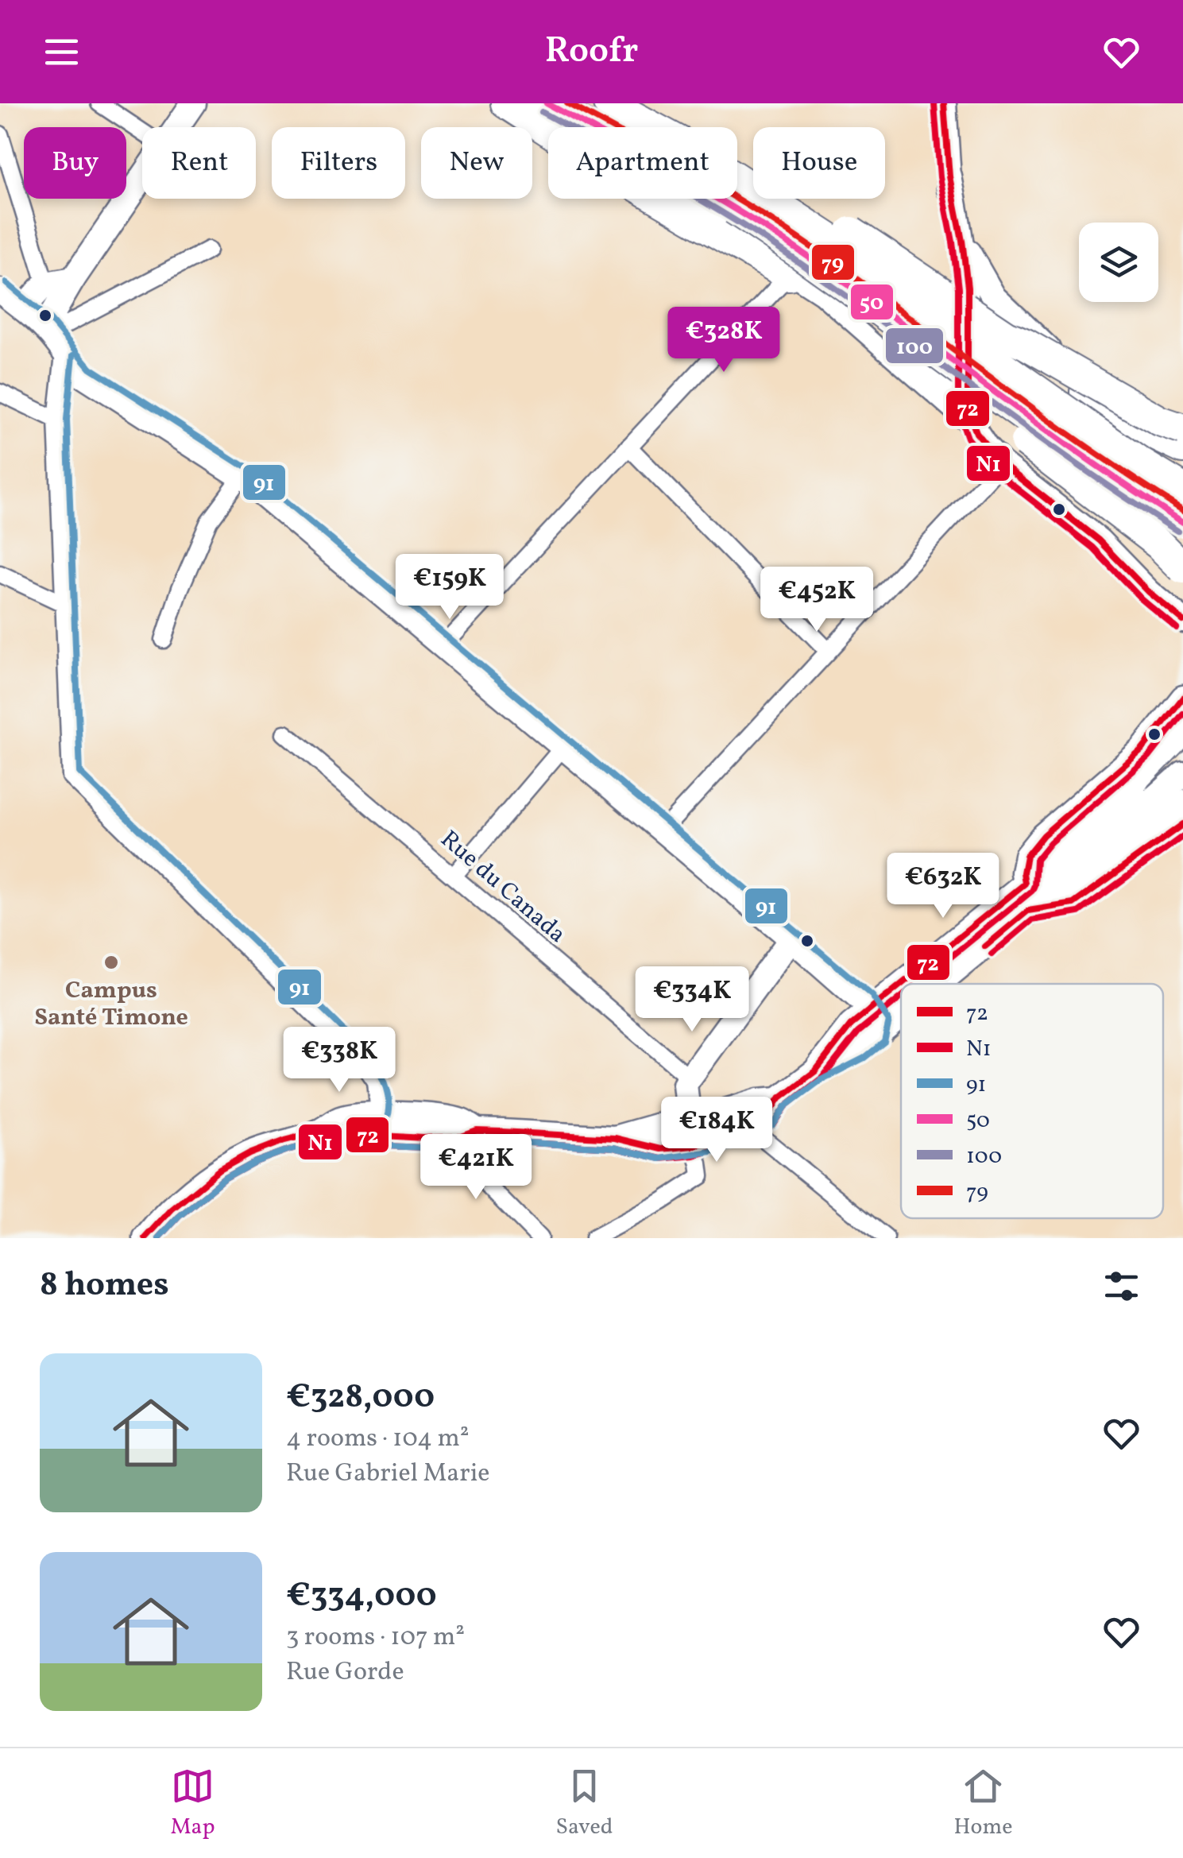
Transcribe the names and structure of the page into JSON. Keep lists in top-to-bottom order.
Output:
{
  "streets": {
    "street": ["Rue du Canada"]
  },
  "places": ["Campus Santé Timone"],
  "lines": [
    "transit line 72",
    "transit line 50",
    "transit line 79",
    "transit line N1",
    "transit line 100",
    "transit line 91"
  ],
  "legend": [
    "72",
    "N1",
    "91",
    "50",
    "100",
    "79"
  ],
  "page": {
    "header": "Roofr",
    "chip": [
      "Buy",
      "Rent",
      "Filters",
      "New",
      "Apartment",
      "House"
    ],
    "price": [
      "€328K",
      "€159K",
      "€452K",
      "€632K",
      "€334K",
      "€338K",
      "€184K",
      "€421K"
    ],
    "heading": "8 homes",
    "list": [
      {
        "name": "€328,000",
        "note": "4 rooms · 104 m² · Rue Gabriel Marie"
      },
      {
        "name": "€334,000",
        "note": "3 rooms · 107 m² · Rue Gorde"
      }
    ],
    "tabs": ["Map", "Saved", "Home"]
  }
}
